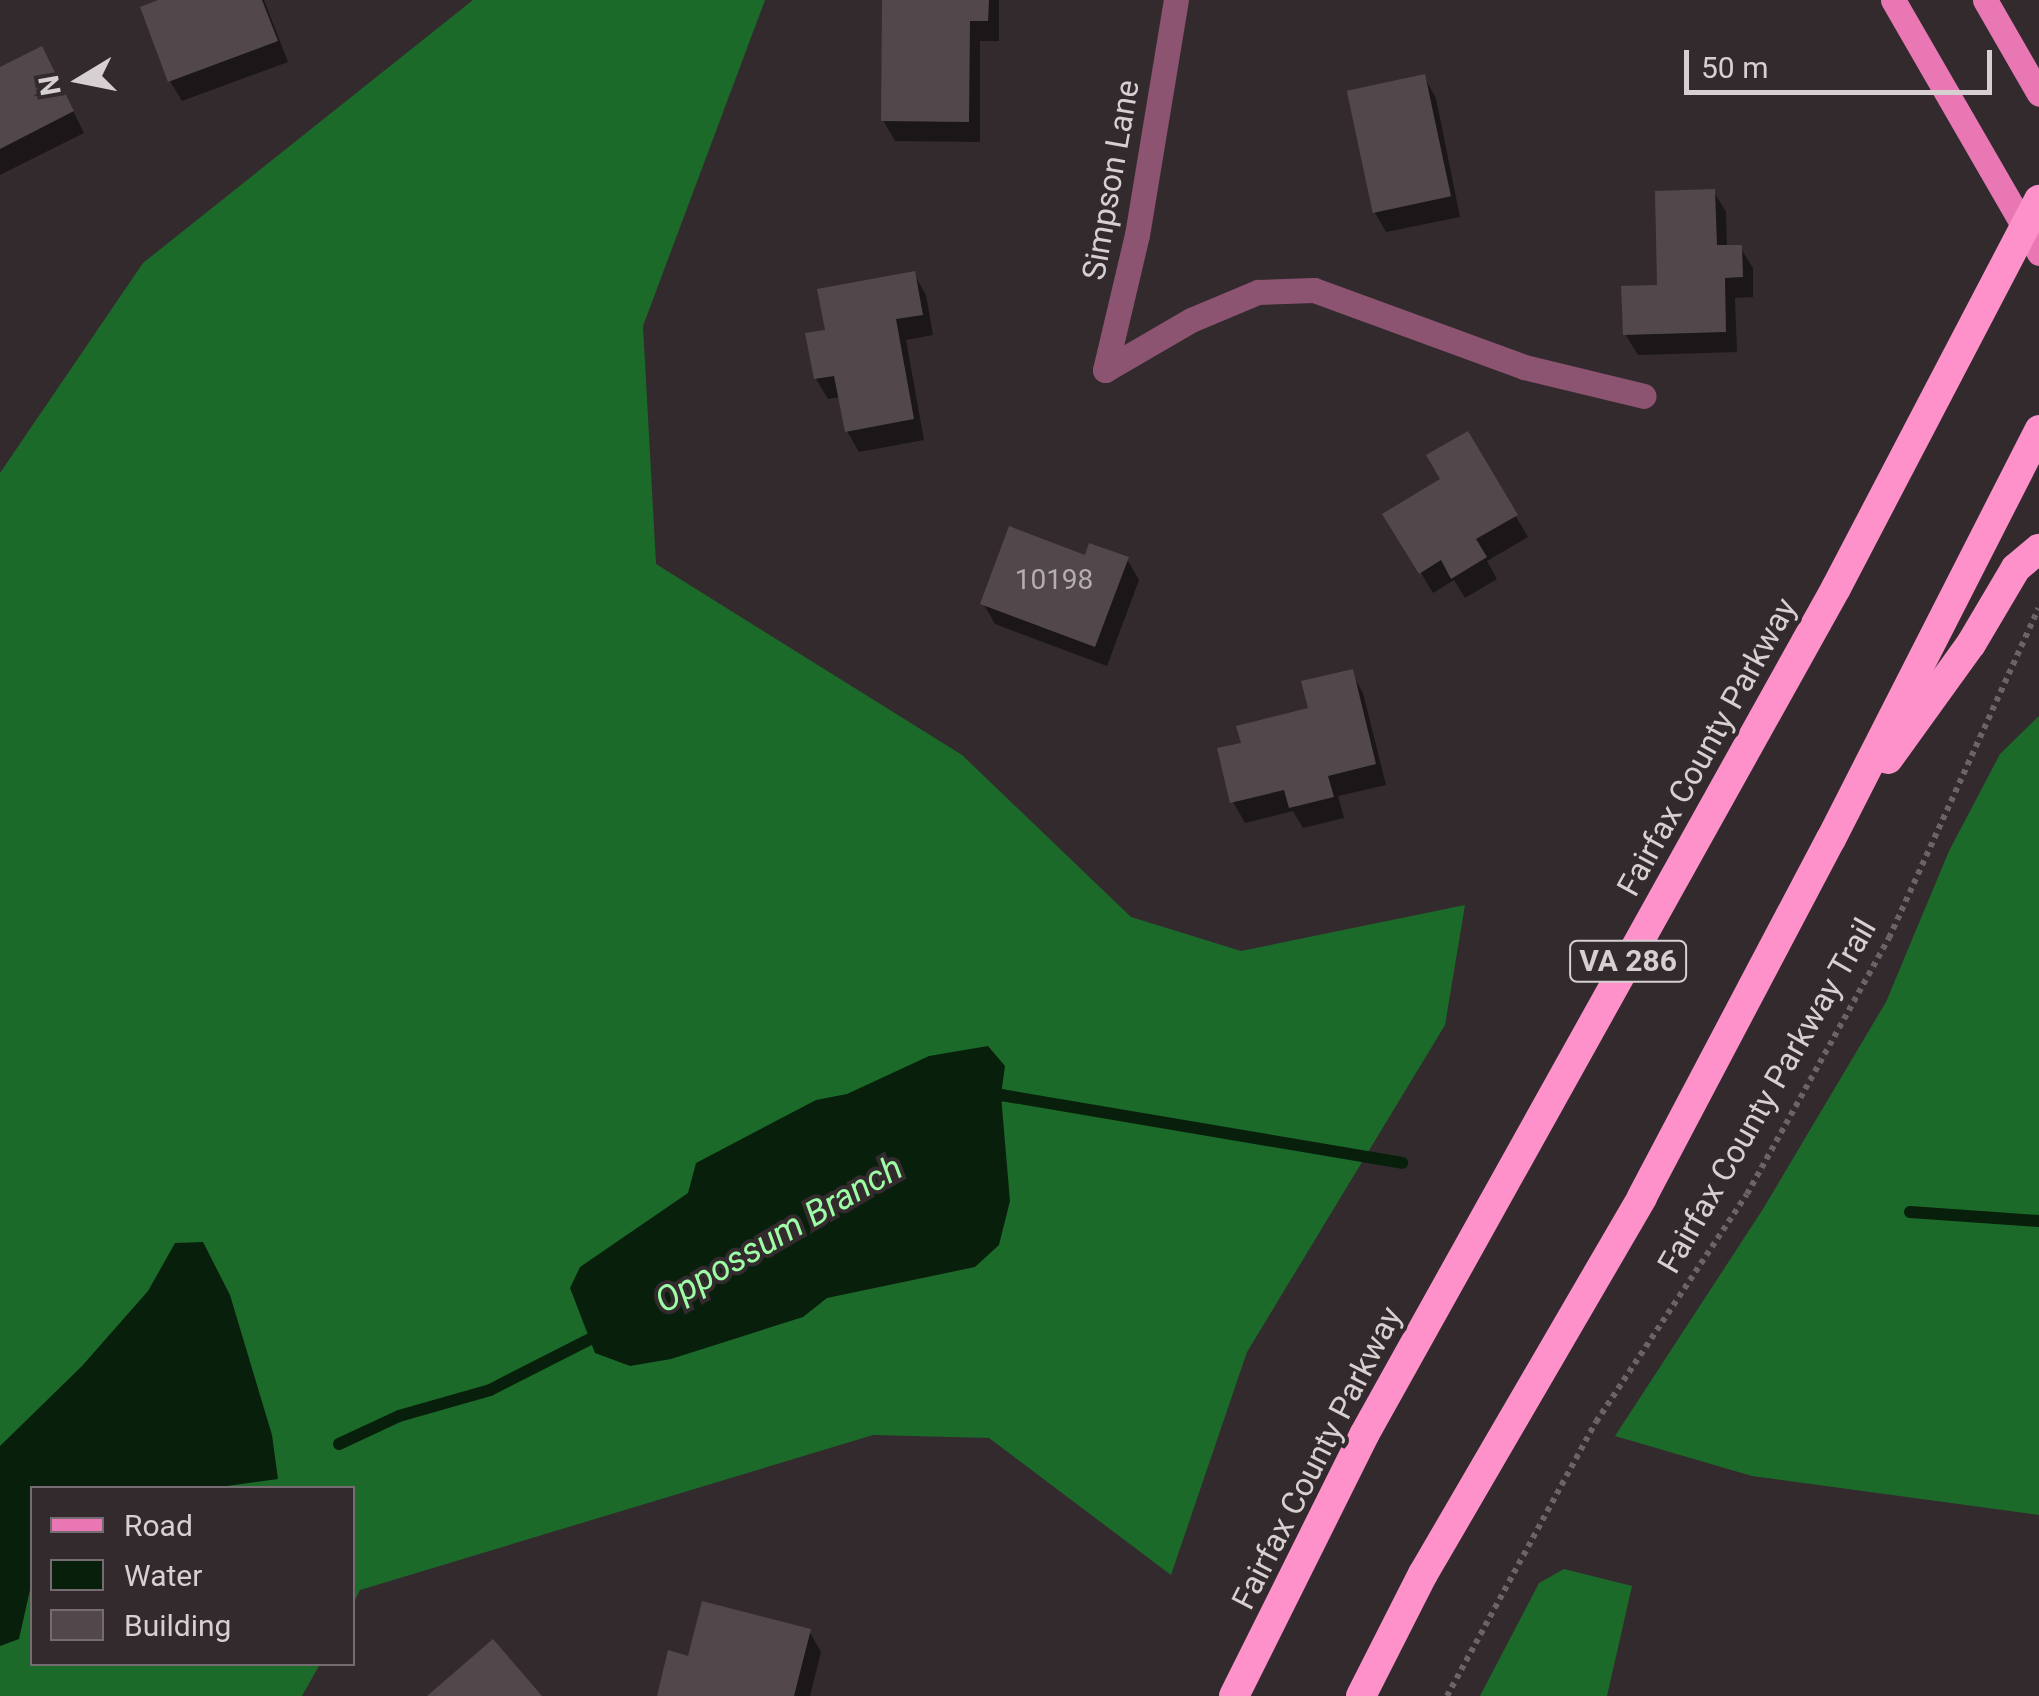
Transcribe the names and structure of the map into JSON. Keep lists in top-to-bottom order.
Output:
{
  "streets": {
    "highway": ["Fairfax County Parkway", "VA 286"],
    "street": ["Simpson Lane"],
    "path": ["Fairfax County Parkway Trail"]
  },
  "water": ["Oppossum Branch"],
  "house_numbers": ["10198"],
  "legend": ["Road", "Water", "Building"],
  "scale_bar": "50 m",
  "north": "left"
}
